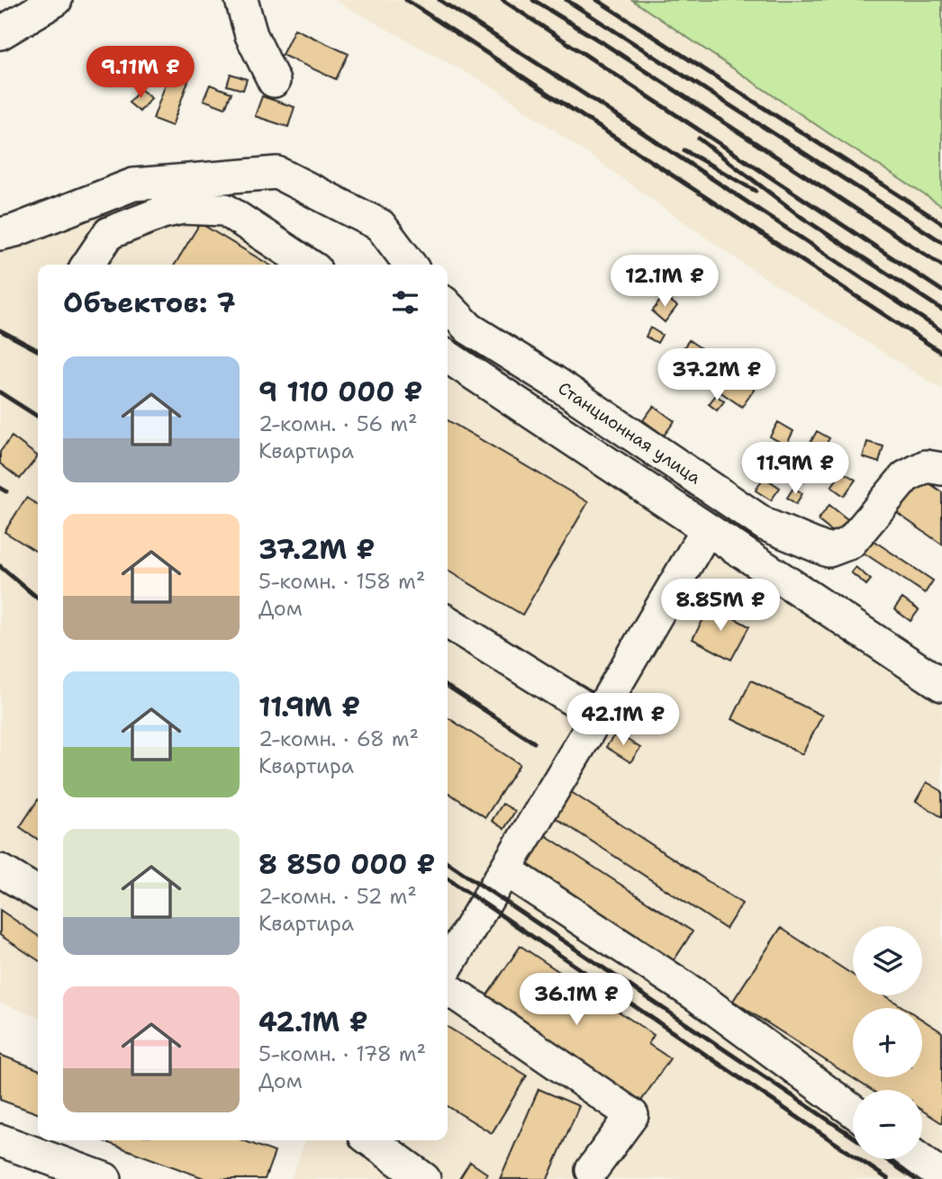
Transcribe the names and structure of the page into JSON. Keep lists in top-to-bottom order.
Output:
{
  "streets": {
    "street": ["Станционная улица"]
  },
  "page": {
    "price": [
      "9.11M ₽",
      "12.1M ₽",
      "37.2M ₽",
      "11.9M ₽",
      "8.85M ₽",
      "42.1M ₽",
      "36.1M ₽"
    ],
    "heading": "Объектов: 7",
    "list": [
      {
        "name": "9 110 000 ₽",
        "note": "2-комн. · 56 m² · Квартира"
      },
      {
        "name": "37.2M ₽",
        "note": "5-комн. · 158 m² · Дом"
      },
      {
        "name": "11.9M ₽",
        "note": "2-комн. · 68 m² · Квартира"
      },
      {
        "name": "8 850 000 ₽",
        "note": "2-комн. · 52 m² · Квартира"
      },
      {
        "name": "42.1M ₽",
        "note": "5-комн. · 178 m² · Дом"
      }
    ],
    "map_buttons": ["+", "−"]
  }
}
